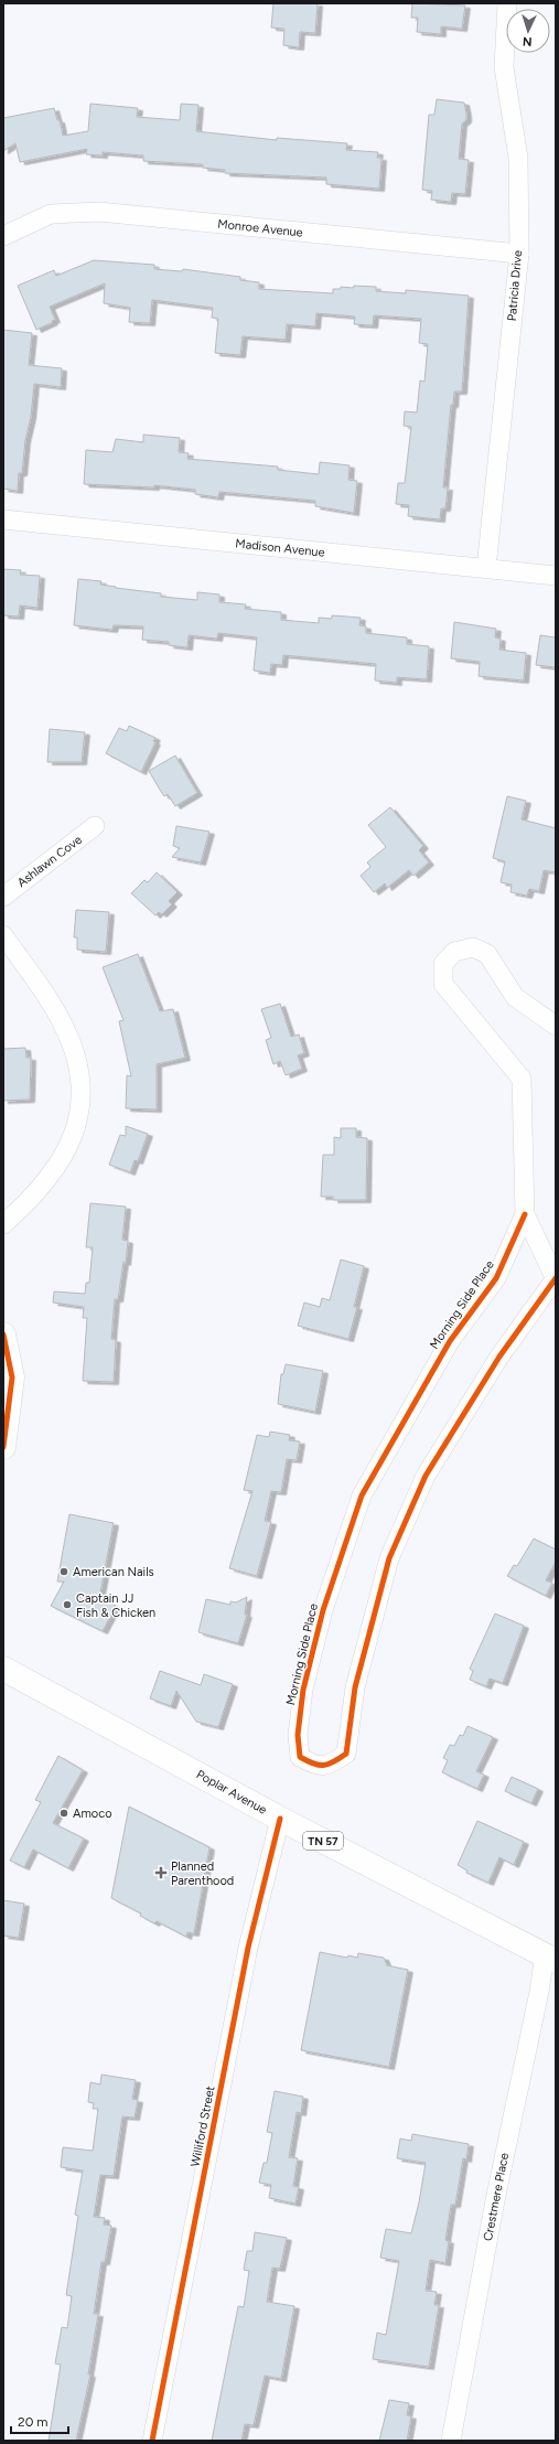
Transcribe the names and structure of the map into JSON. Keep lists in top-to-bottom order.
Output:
{
  "streets": {
    "main road": ["Poplar Avenue", "TN 57"],
    "street": [
      "Monroe Avenue",
      "Patricia Drive",
      "Madison Avenue",
      "Ashlawn Cove",
      "Morning Side Place",
      "Williford Street",
      "Crestmere Place"
    ]
  },
  "crossings": [
    ["Monroe Avenue", "Patricia Drive"],
    ["Patricia Drive", "Madison Avenue"],
    ["Poplar Avenue", "Williford Street"],
    ["Poplar Avenue", "Crestmere Place"]
  ],
  "places": {
    "other": ["American Nails", "Captain JJ Fish & Chicken", "Amoco"],
    "health": ["Planned Parenthood"]
  },
  "scale_bar": "20 m",
  "north": "bottom"
}
